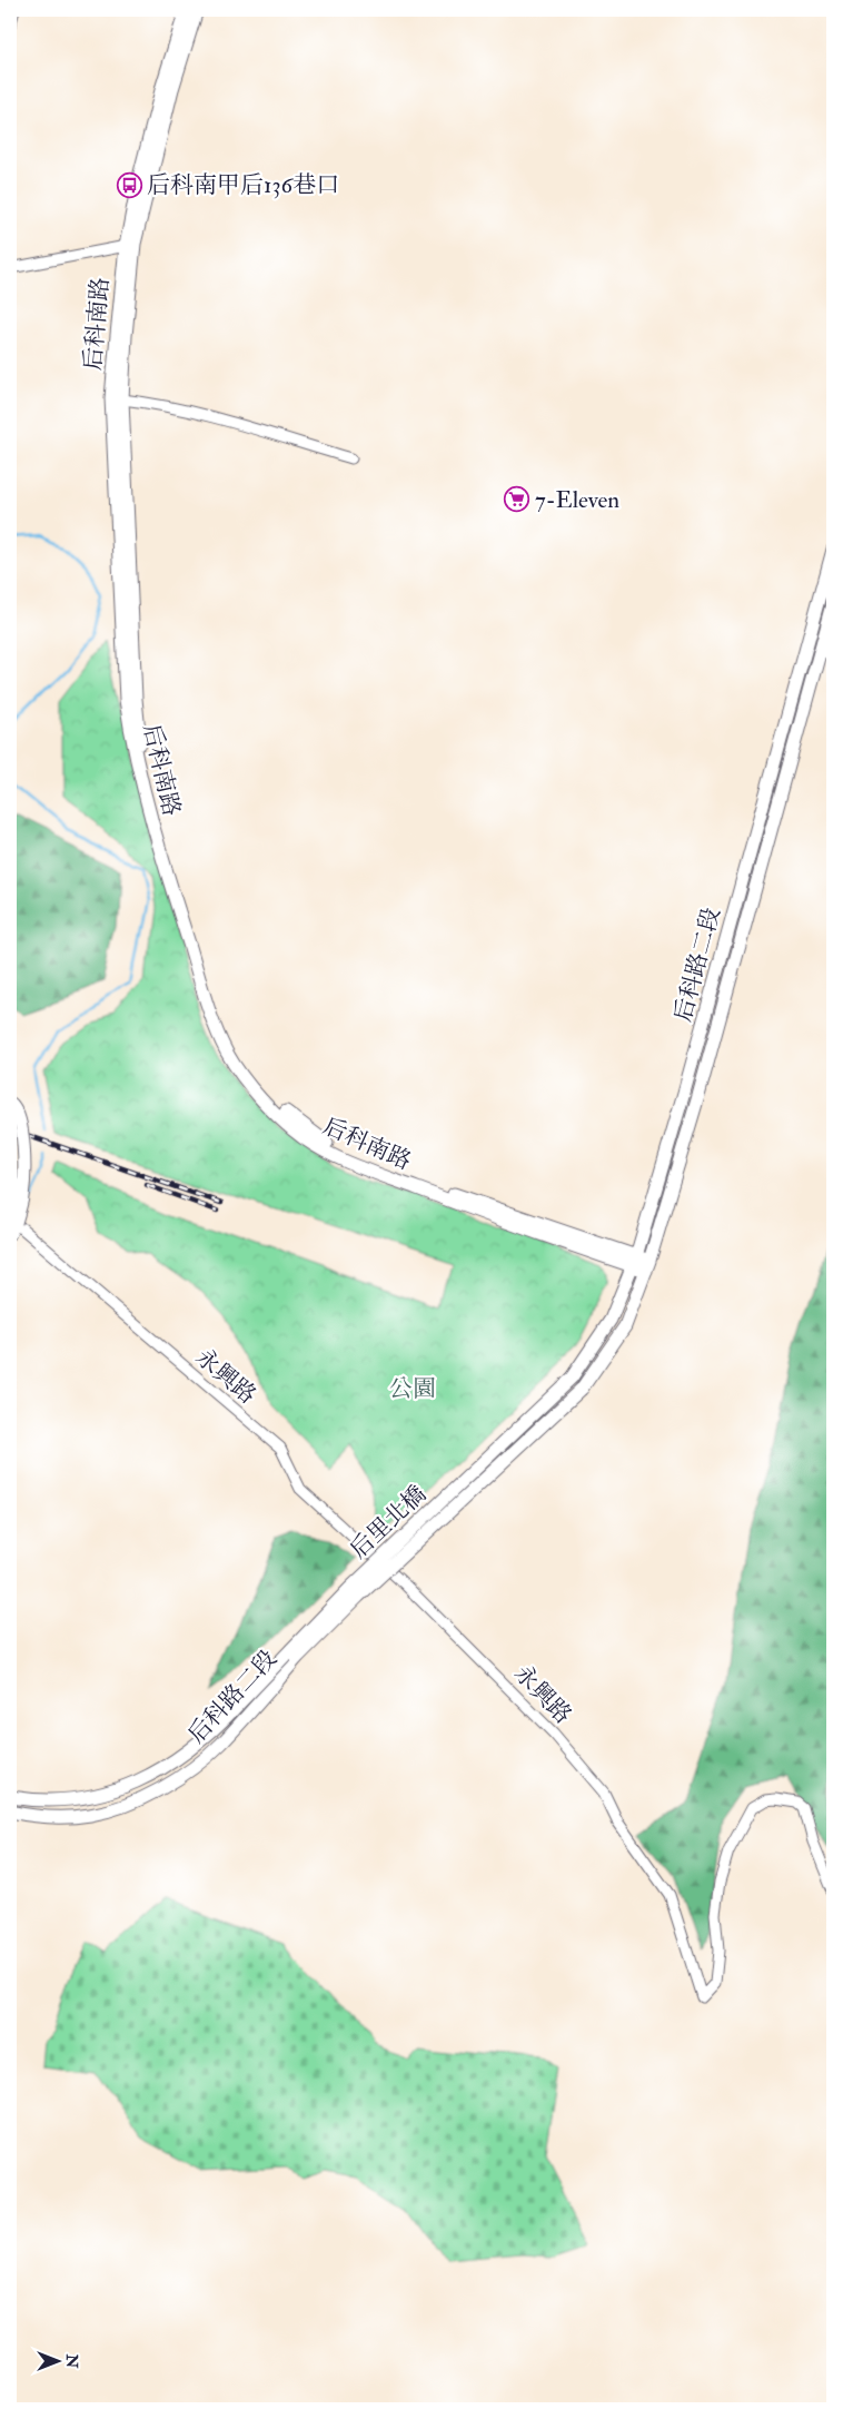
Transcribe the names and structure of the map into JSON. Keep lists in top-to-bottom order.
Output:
{
  "streets": {
    "street": [
      "后科南路",
      "后科路二段",
      "永興路",
      "后里北橋"
    ]
  },
  "crossings": [
    ["后科南路", "后科路二段"],
    ["后科路二段", "后里北橋"]
  ],
  "parks": ["公園"],
  "places": {
    "bus stop": ["后科南甲后136巷口"],
    "supermarket": ["7-Eleven"]
  },
  "north": "right"
}
